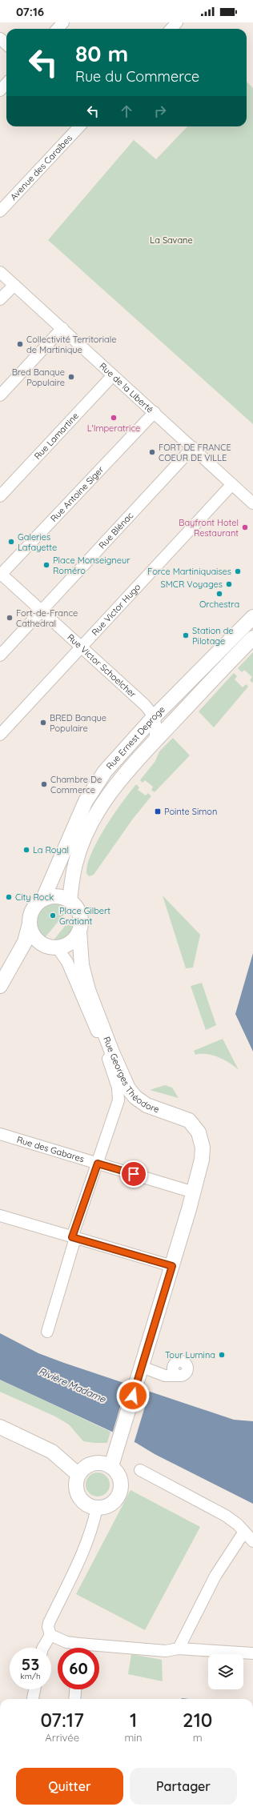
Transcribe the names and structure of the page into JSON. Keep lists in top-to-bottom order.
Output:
{
  "streets": {
    "main road": ["Rue Ernest Deproge", "Rue Georges Théodore"],
    "street": [
      "Avenue des Caraïbes",
      "Rue de la Liberté",
      "Rue Lamartine",
      "Rue Antoine Siger",
      "Rue Blénac",
      "Rue Victor Hugo",
      "Rue Victor Schoelcher",
      "Rue des Gabares"
    ]
  },
  "crossings": [
    ["Rue de la Liberté", "Rue Lamartine"],
    ["Rue de la Liberté", "Rue Antoine Siger"],
    ["Rue de la Liberté", "Rue Blénac"],
    ["Rue de la Liberté", "Rue Victor Hugo"],
    ["Rue Antoine Siger", "Rue Victor Schoelcher"],
    ["Rue Blénac", "Rue Victor Schoelcher"],
    ["Rue Victor Hugo", "Rue Victor Schoelcher"],
    ["Rue Victor Schoelcher", "Rue Ernest Deproge"],
    ["Rue Ernest Deproge", "Rue Georges Théodore"],
    ["Rue Georges Théodore", "Rue des Gabares"]
  ],
  "water": ["Rivière Madame"],
  "parks": ["La Savane"],
  "places": {
    "other": [
      "Collectivité Territoriale de Martinique",
      "Bred Banque Populaire",
      "L'Imperatrice",
      "FORT DE FRANCE COEUR DE VILLE",
      "Bayfront Hotel Restaurant",
      "Galeries Lafayette",
      "Place Monseigneur Roméro",
      "Force Martiniquaises",
      "SMCR Voyages",
      "Orchestra",
      "Fort-de-France Cathedral",
      "Station de Pilotage",
      "BRED Banque Populaire",
      "Chambre De Commerce",
      "La Royal",
      "City Rock",
      "Place Gilbert Gratiant",
      "Tour Lumina"
    ],
    "transit": ["Pointe Simon"]
  },
  "page": {
    "status": "07:16",
    "turn": ["80 m", "Rue du Commerce"],
    "speed": "53 km/h",
    "limit": "60",
    "eta": [
      "07:17",
      "Arrivée",
      "1",
      "min",
      "210",
      "m"
    ],
    "buttons": ["Quitter", "Partager"]
  }
}
